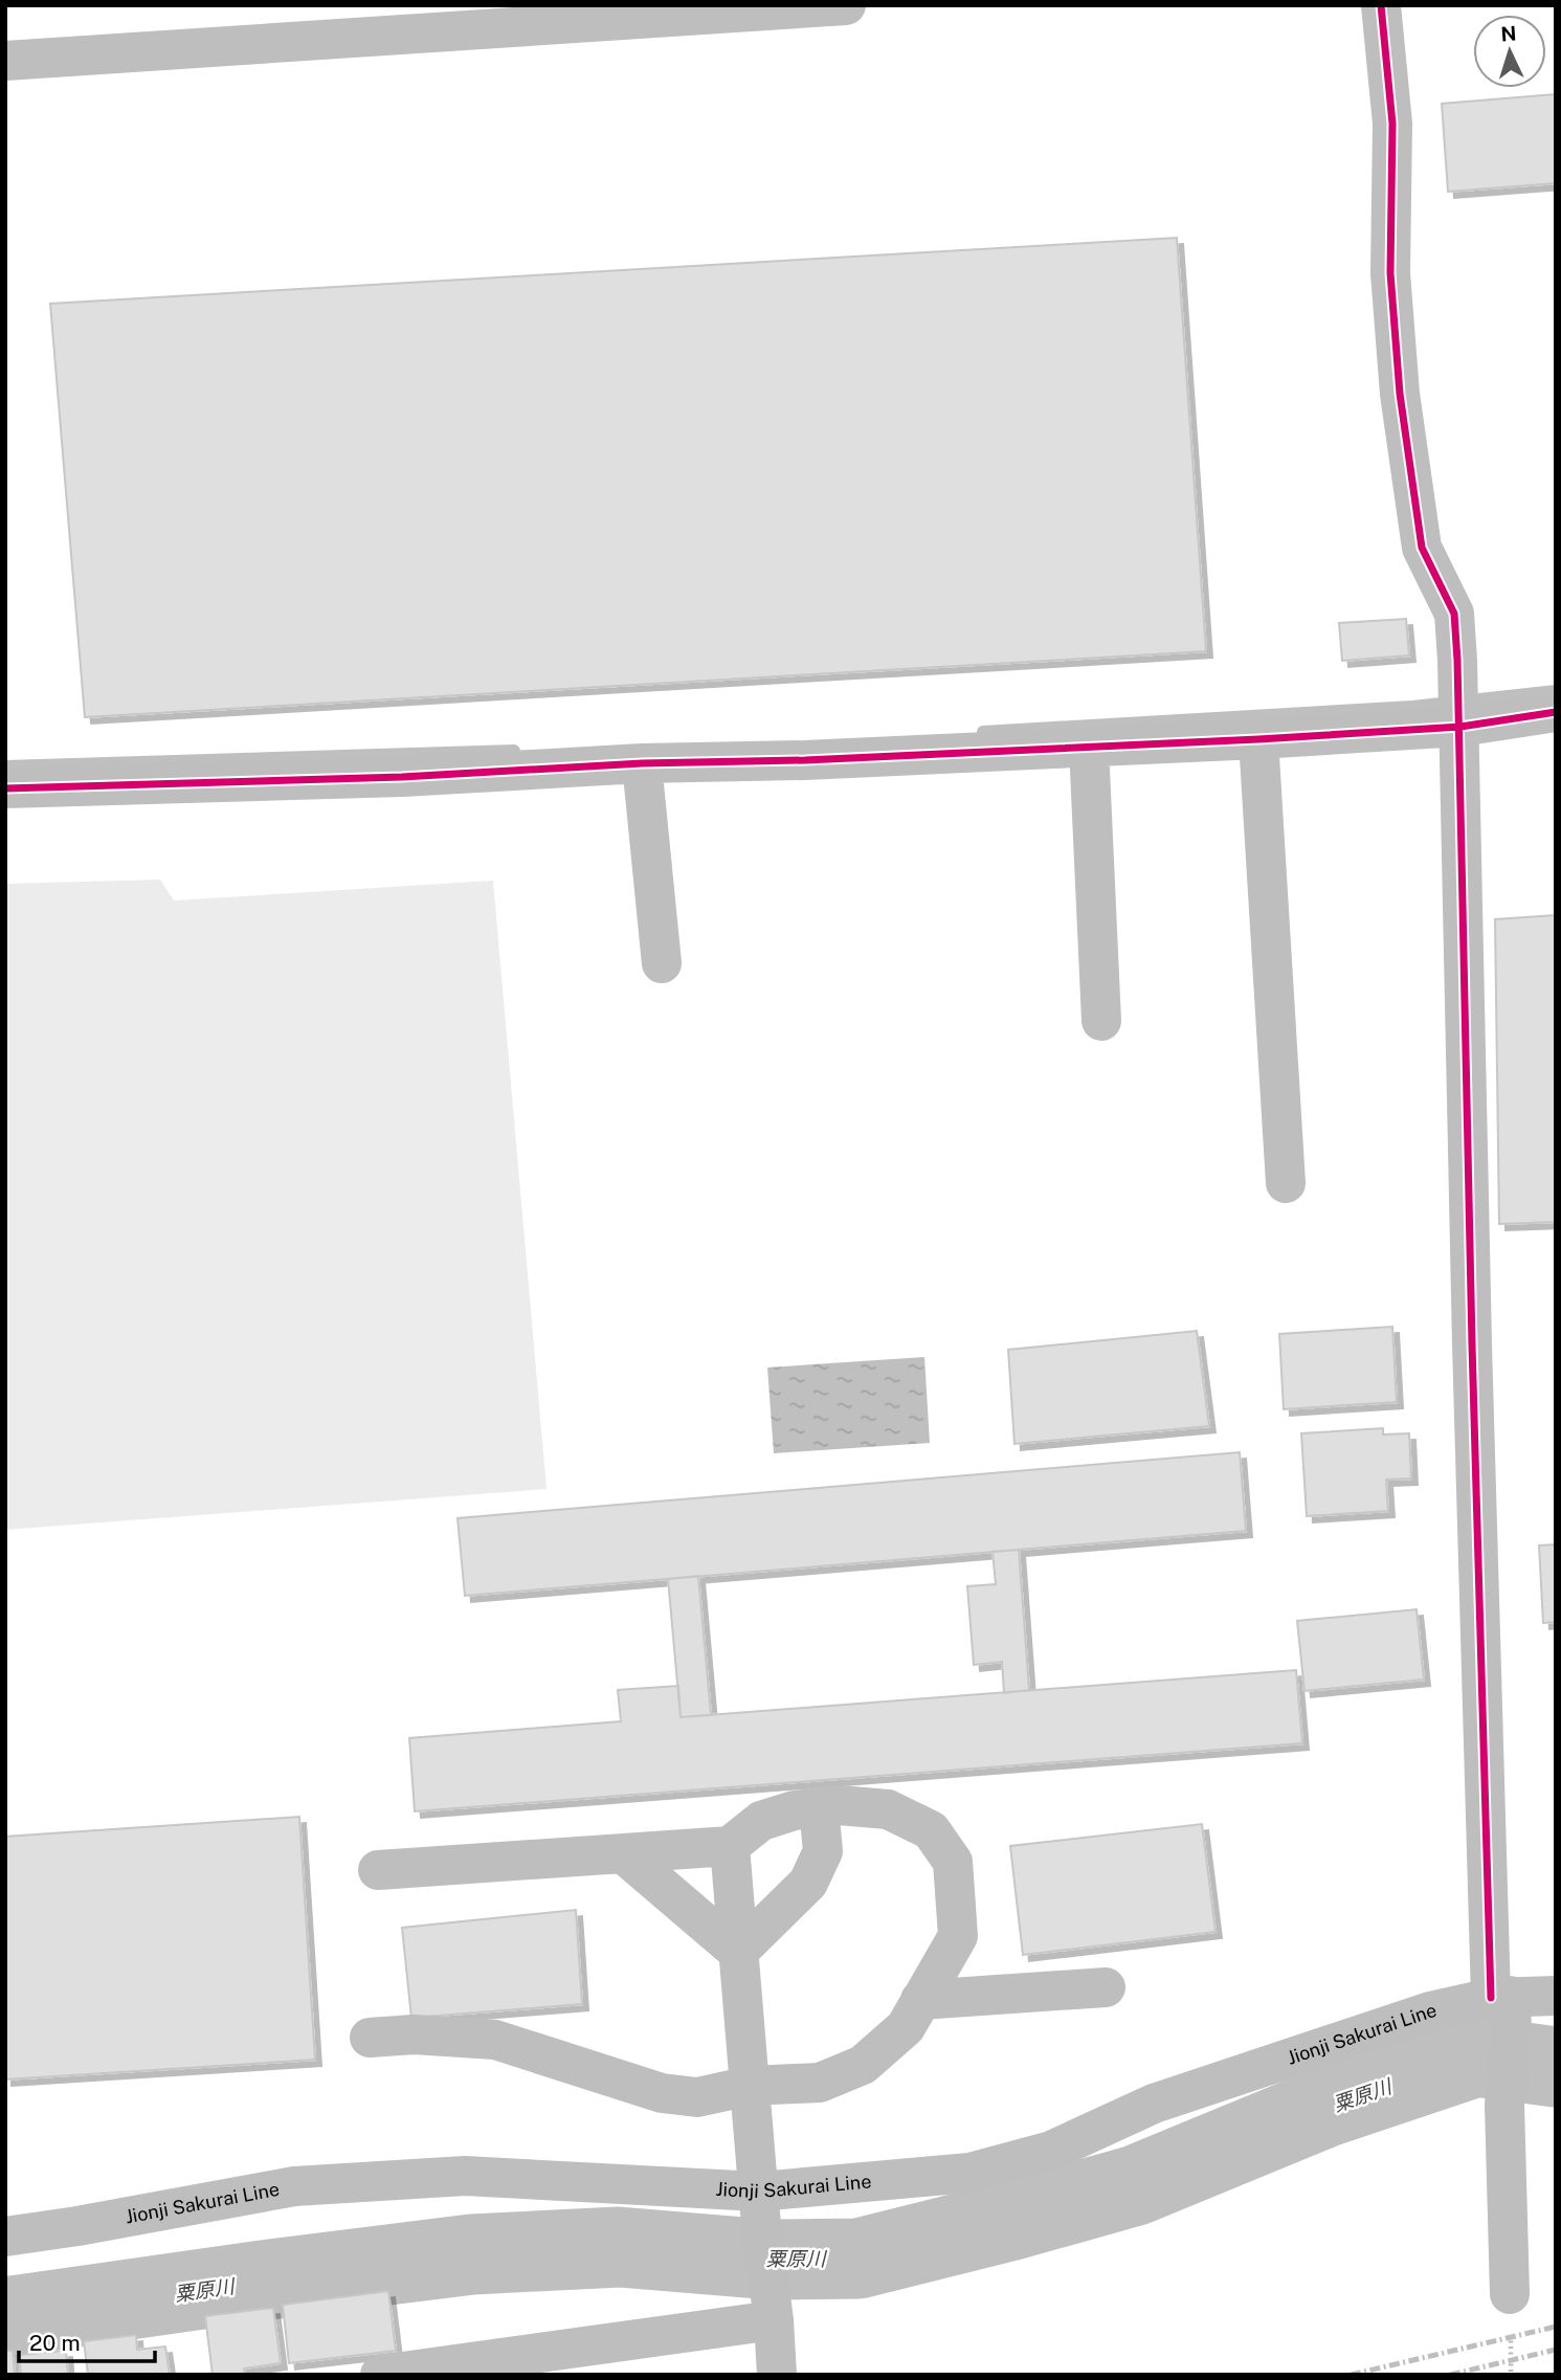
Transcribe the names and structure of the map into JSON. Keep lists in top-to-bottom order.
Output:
{
  "streets": {
    "street": ["Jionji Sakurai Line"]
  },
  "water": ["粟原川"],
  "scale_bar": "20 m",
  "north": "top"
}
